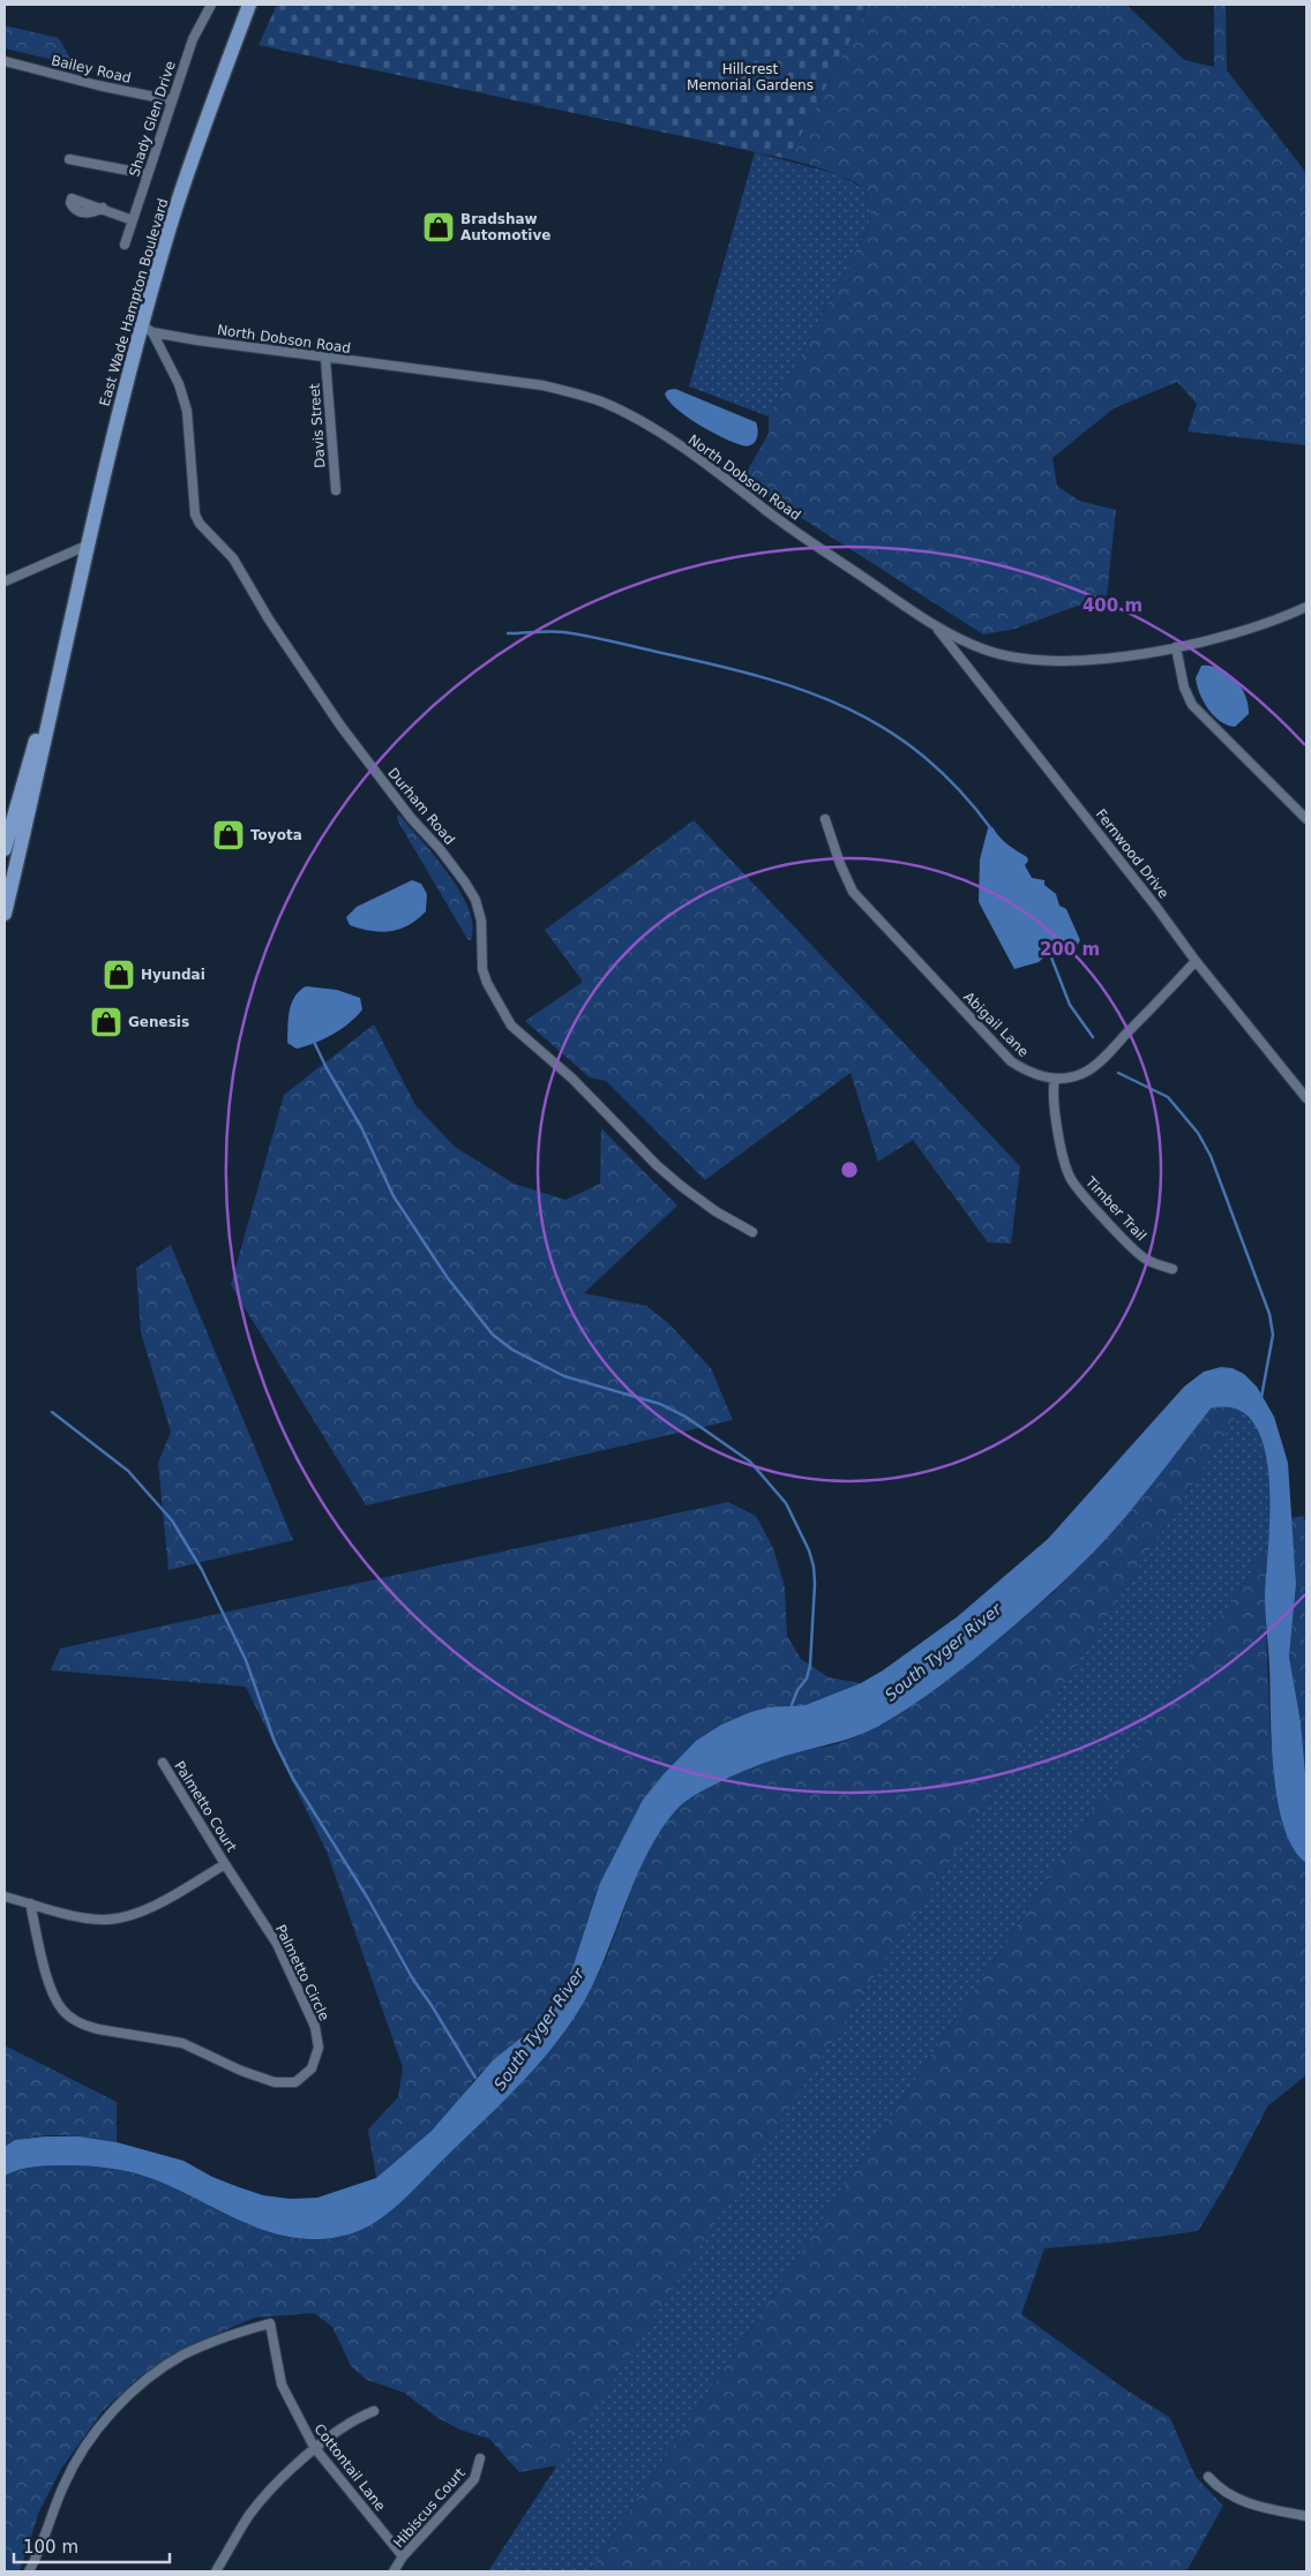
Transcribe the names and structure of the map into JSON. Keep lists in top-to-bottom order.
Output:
{
  "streets": {
    "main road": ["East Wade Hampton Boulevard"],
    "street": [
      "Bailey Road",
      "Shady Glen Drive",
      "North Dobson Road",
      "Davis Street",
      "Durham Road",
      "Fernwood Drive",
      "Abigail Lane",
      "Timber Trail",
      "Palmetto Court",
      "Palmetto Circle",
      "Cottontail Lane",
      "Hibiscus Court"
    ]
  },
  "crossings": [
    ["Bailey Road", "Shady Glen Drive"],
    ["East Wade Hampton Boulevard", "North Dobson Road"],
    ["East Wade Hampton Boulevard", "Durham Road"],
    ["North Dobson Road", "Davis Street"],
    ["North Dobson Road", "Durham Road"],
    ["North Dobson Road", "Fernwood Drive"],
    ["Fernwood Drive", "Abigail Lane"],
    ["Abigail Lane", "Timber Trail"],
    ["Palmetto Court", "Palmetto Circle"],
    ["Cottontail Lane", "Hibiscus Court"]
  ],
  "water": ["South Tyger River"],
  "parks": ["Hillcrest Memorial Gardens"],
  "places": {
    "shop": [
      "Bradshaw Automotive",
      "Toyota",
      "Hyundai",
      "Genesis"
    ]
  },
  "scale_bar": "100 m",
  "rings": ["400 m", "200 m"]
}
